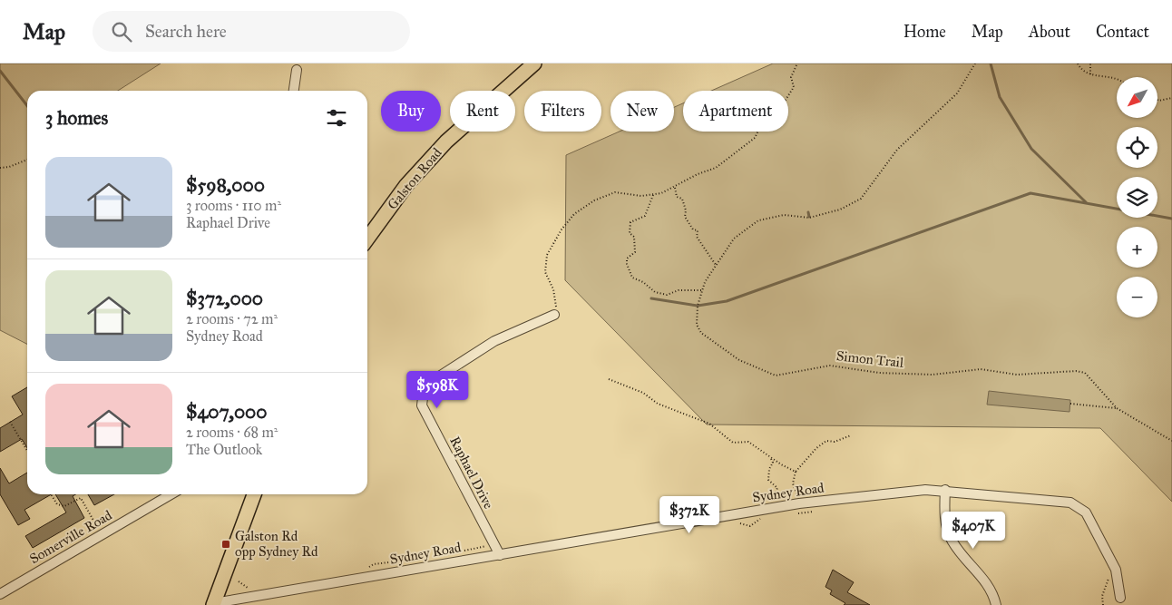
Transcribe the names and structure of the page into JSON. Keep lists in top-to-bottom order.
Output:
{
  "streets": {
    "main road": ["Galston Road"],
    "street": ["Raphael Drive", "Sydney Road", "Somerville Road"],
    "path": ["Simon Trail"]
  },
  "crossings": [
    ["Raphael Drive", "Sydney Road"]
  ],
  "places": {
    "transit": ["Galston Rd opp Sydney Rd"]
  },
  "north": "bottom left",
  "page": {
    "header": "Map",
    "search": "Search here",
    "nav": [
      "Home",
      "Map",
      "About",
      "Contact"
    ],
    "map_buttons": ["+", "−"],
    "chip": [
      "Buy",
      "Rent",
      "Filters",
      "New",
      "Apartment"
    ],
    "heading": "3 homes",
    "list": [
      {
        "name": "$598,000",
        "note": "3 rooms · 110 m² · Raphael Drive"
      },
      {
        "name": "$372,000",
        "note": "2 rooms · 72 m² · Sydney Road"
      },
      {
        "name": "$407,000",
        "note": "2 rooms · 68 m² · The Outlook"
      }
    ],
    "price": ["$598K", "$372K", "$407K"]
  }
}
